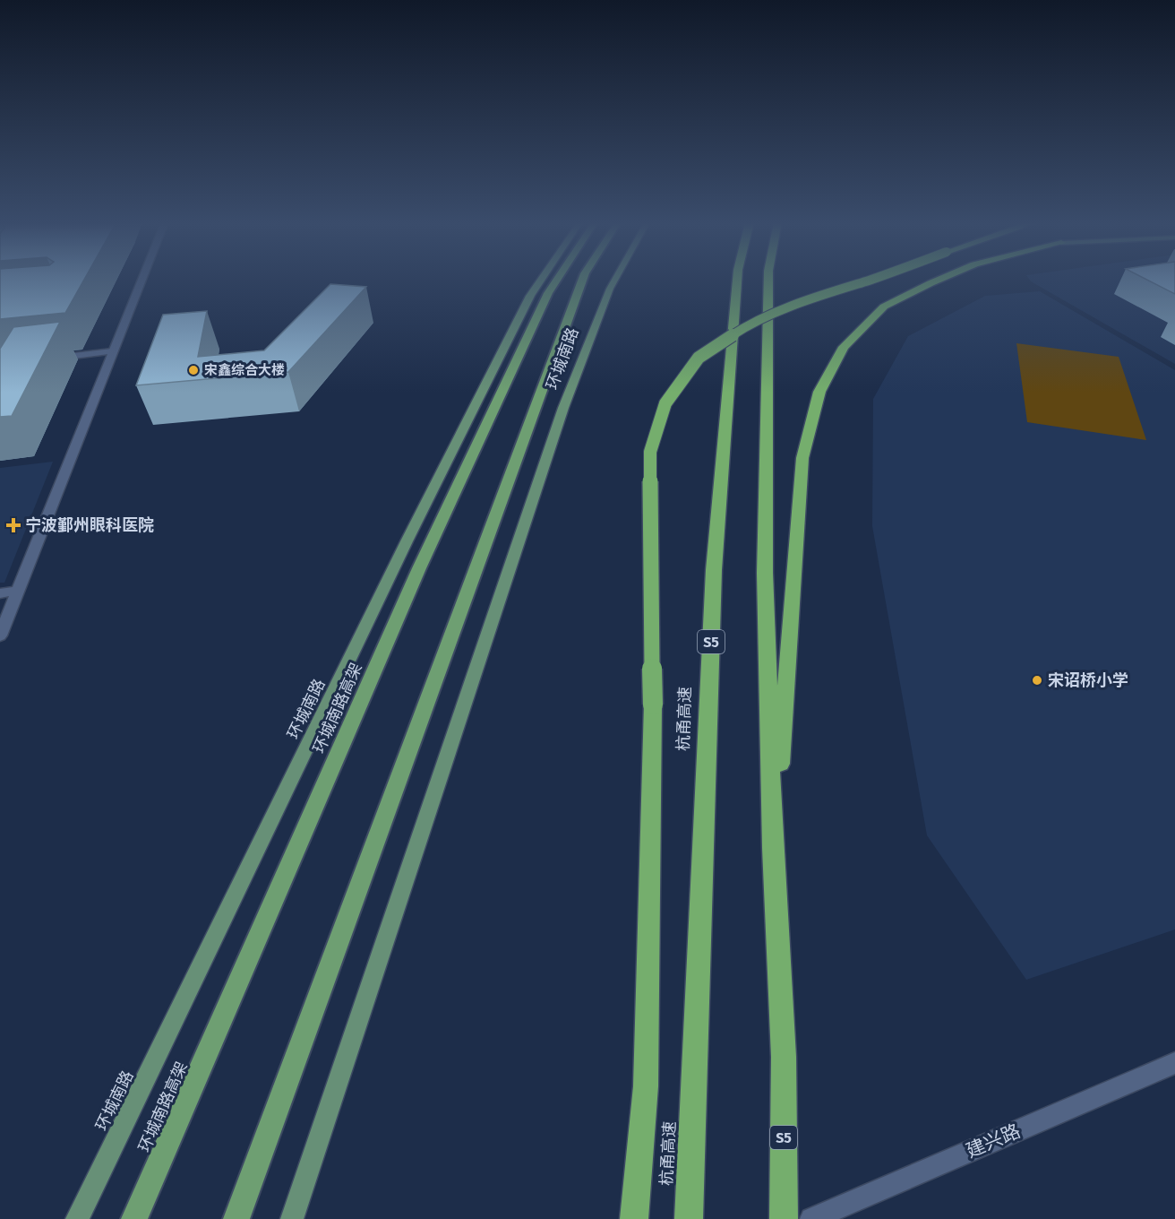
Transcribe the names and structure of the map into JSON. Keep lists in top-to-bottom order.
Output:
{
  "streets": {
    "highway": ["S5", "环城南路高架", "杭甬高速"],
    "main road": ["环城南路"],
    "street": ["建兴路"]
  },
  "places": {
    "other": ["宋鑫综合大楼", "宋诏桥小学"],
    "health": ["宁波鄞州眼科医院"]
  }
}
